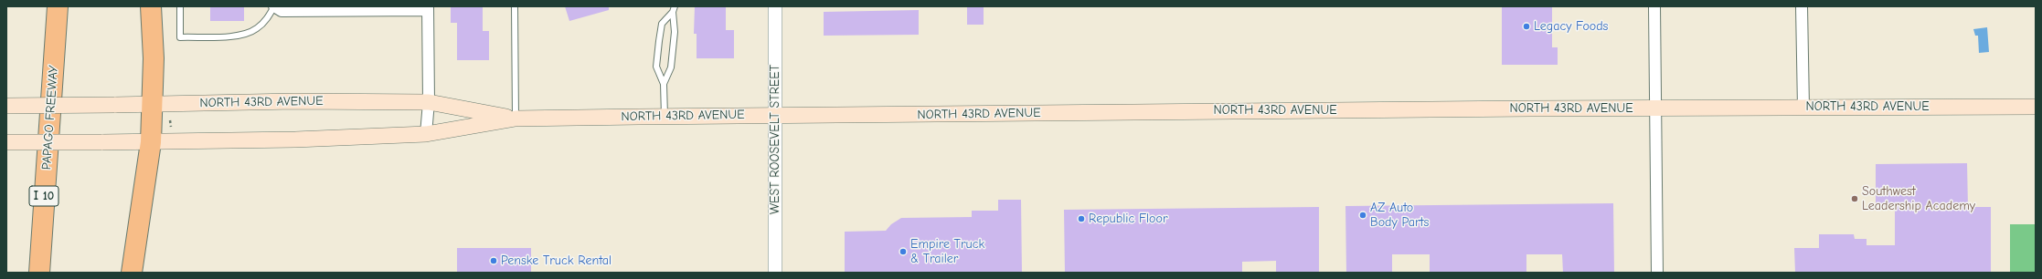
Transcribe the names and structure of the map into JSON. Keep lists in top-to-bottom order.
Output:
{
  "streets": {
    "highway": ["PAPAGO FREEWAY", "I 10"],
    "main road": ["NORTH 43RD AVENUE"],
    "street": ["WEST ROOSEVELT STREET"]
  },
  "crossings": [
    ["NORTH 43RD AVENUE", "WEST ROOSEVELT STREET"]
  ],
  "places": [
    "Legacy Foods",
    "Southwest Leadership Academy",
    "AZ Auto Body Parts",
    "Republic Floor",
    "Empire Truck & Trailer",
    "Penske Truck Rental"
  ]
}
